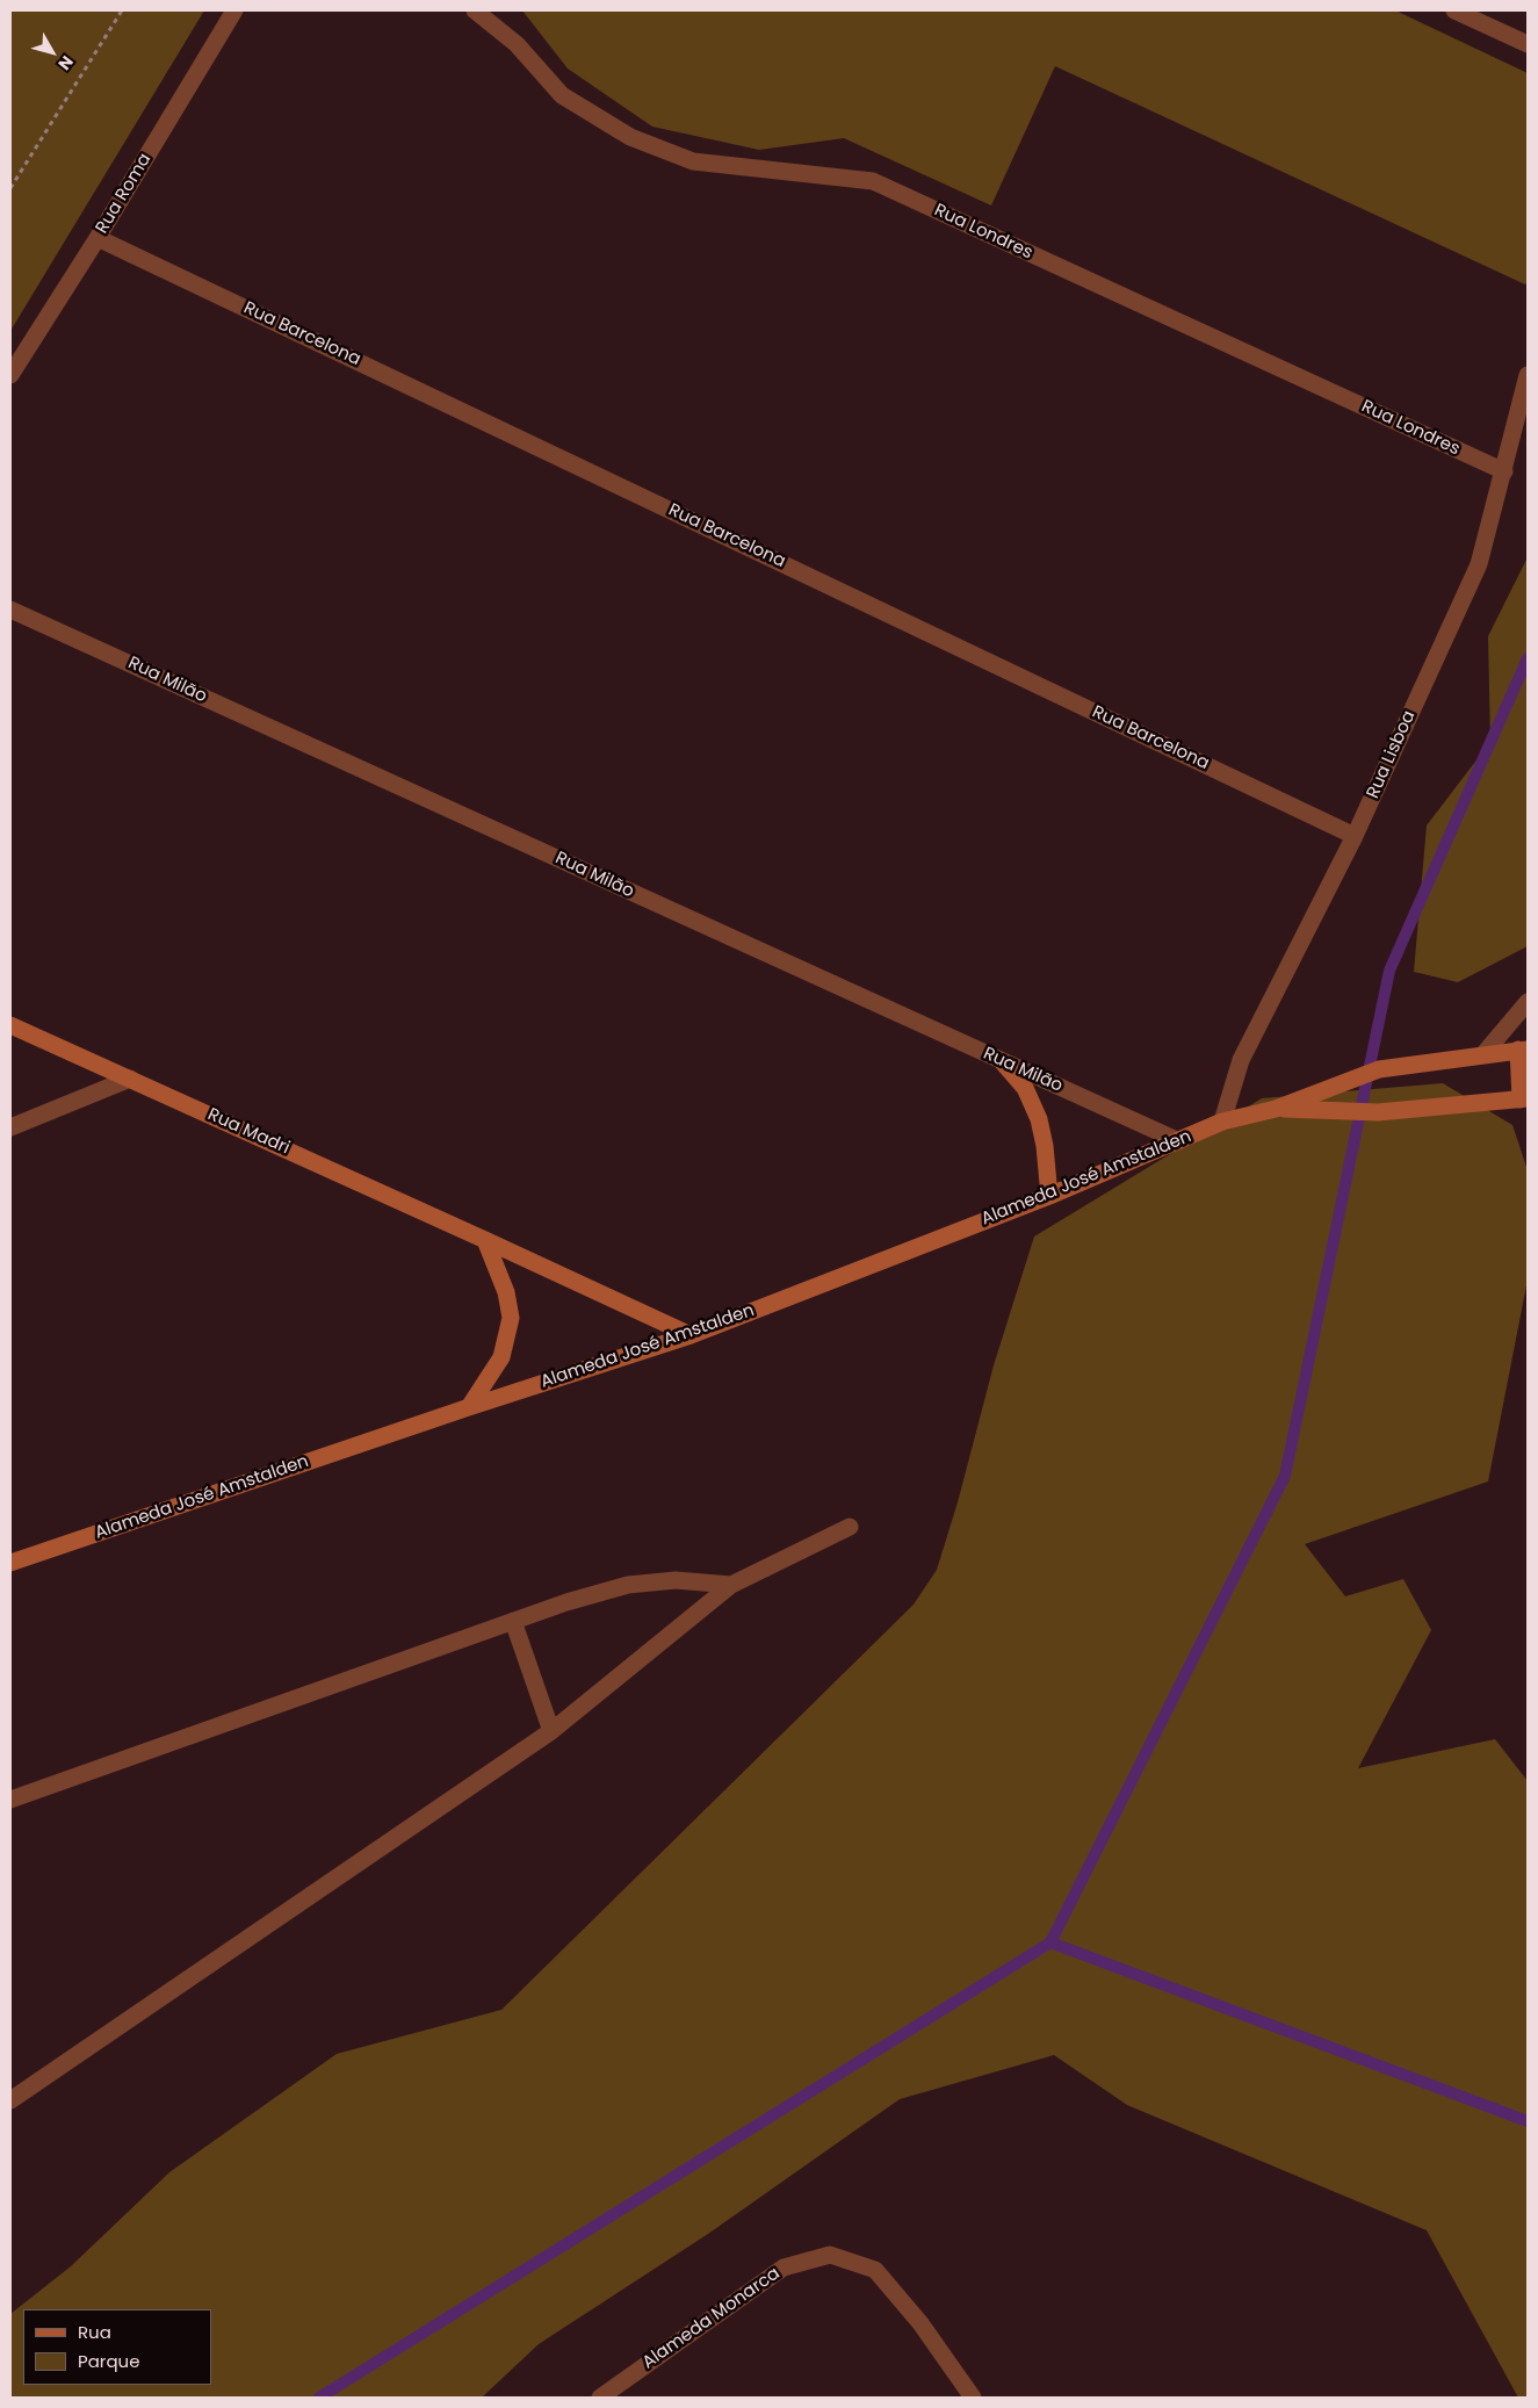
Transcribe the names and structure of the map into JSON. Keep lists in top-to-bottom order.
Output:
{
  "streets": {
    "street": [
      "Rua Roma",
      "Rua Londres",
      "Rua Barcelona",
      "Rua Milão",
      "Rua Lisboa",
      "Rua Madri",
      "Alameda José Amstalden",
      "Alameda Monarca"
    ]
  },
  "crossings": [
    ["Rua Roma", "Rua Barcelona"],
    ["Rua Londres", "Rua Lisboa"],
    ["Rua Barcelona", "Rua Lisboa"],
    ["Rua Milão", "Alameda José Amstalden"],
    ["Rua Lisboa", "Alameda José Amstalden"],
    ["Rua Madri", "Alameda José Amstalden"]
  ],
  "legend": ["Rua", "Parque"],
  "north": "bottom right"
}
